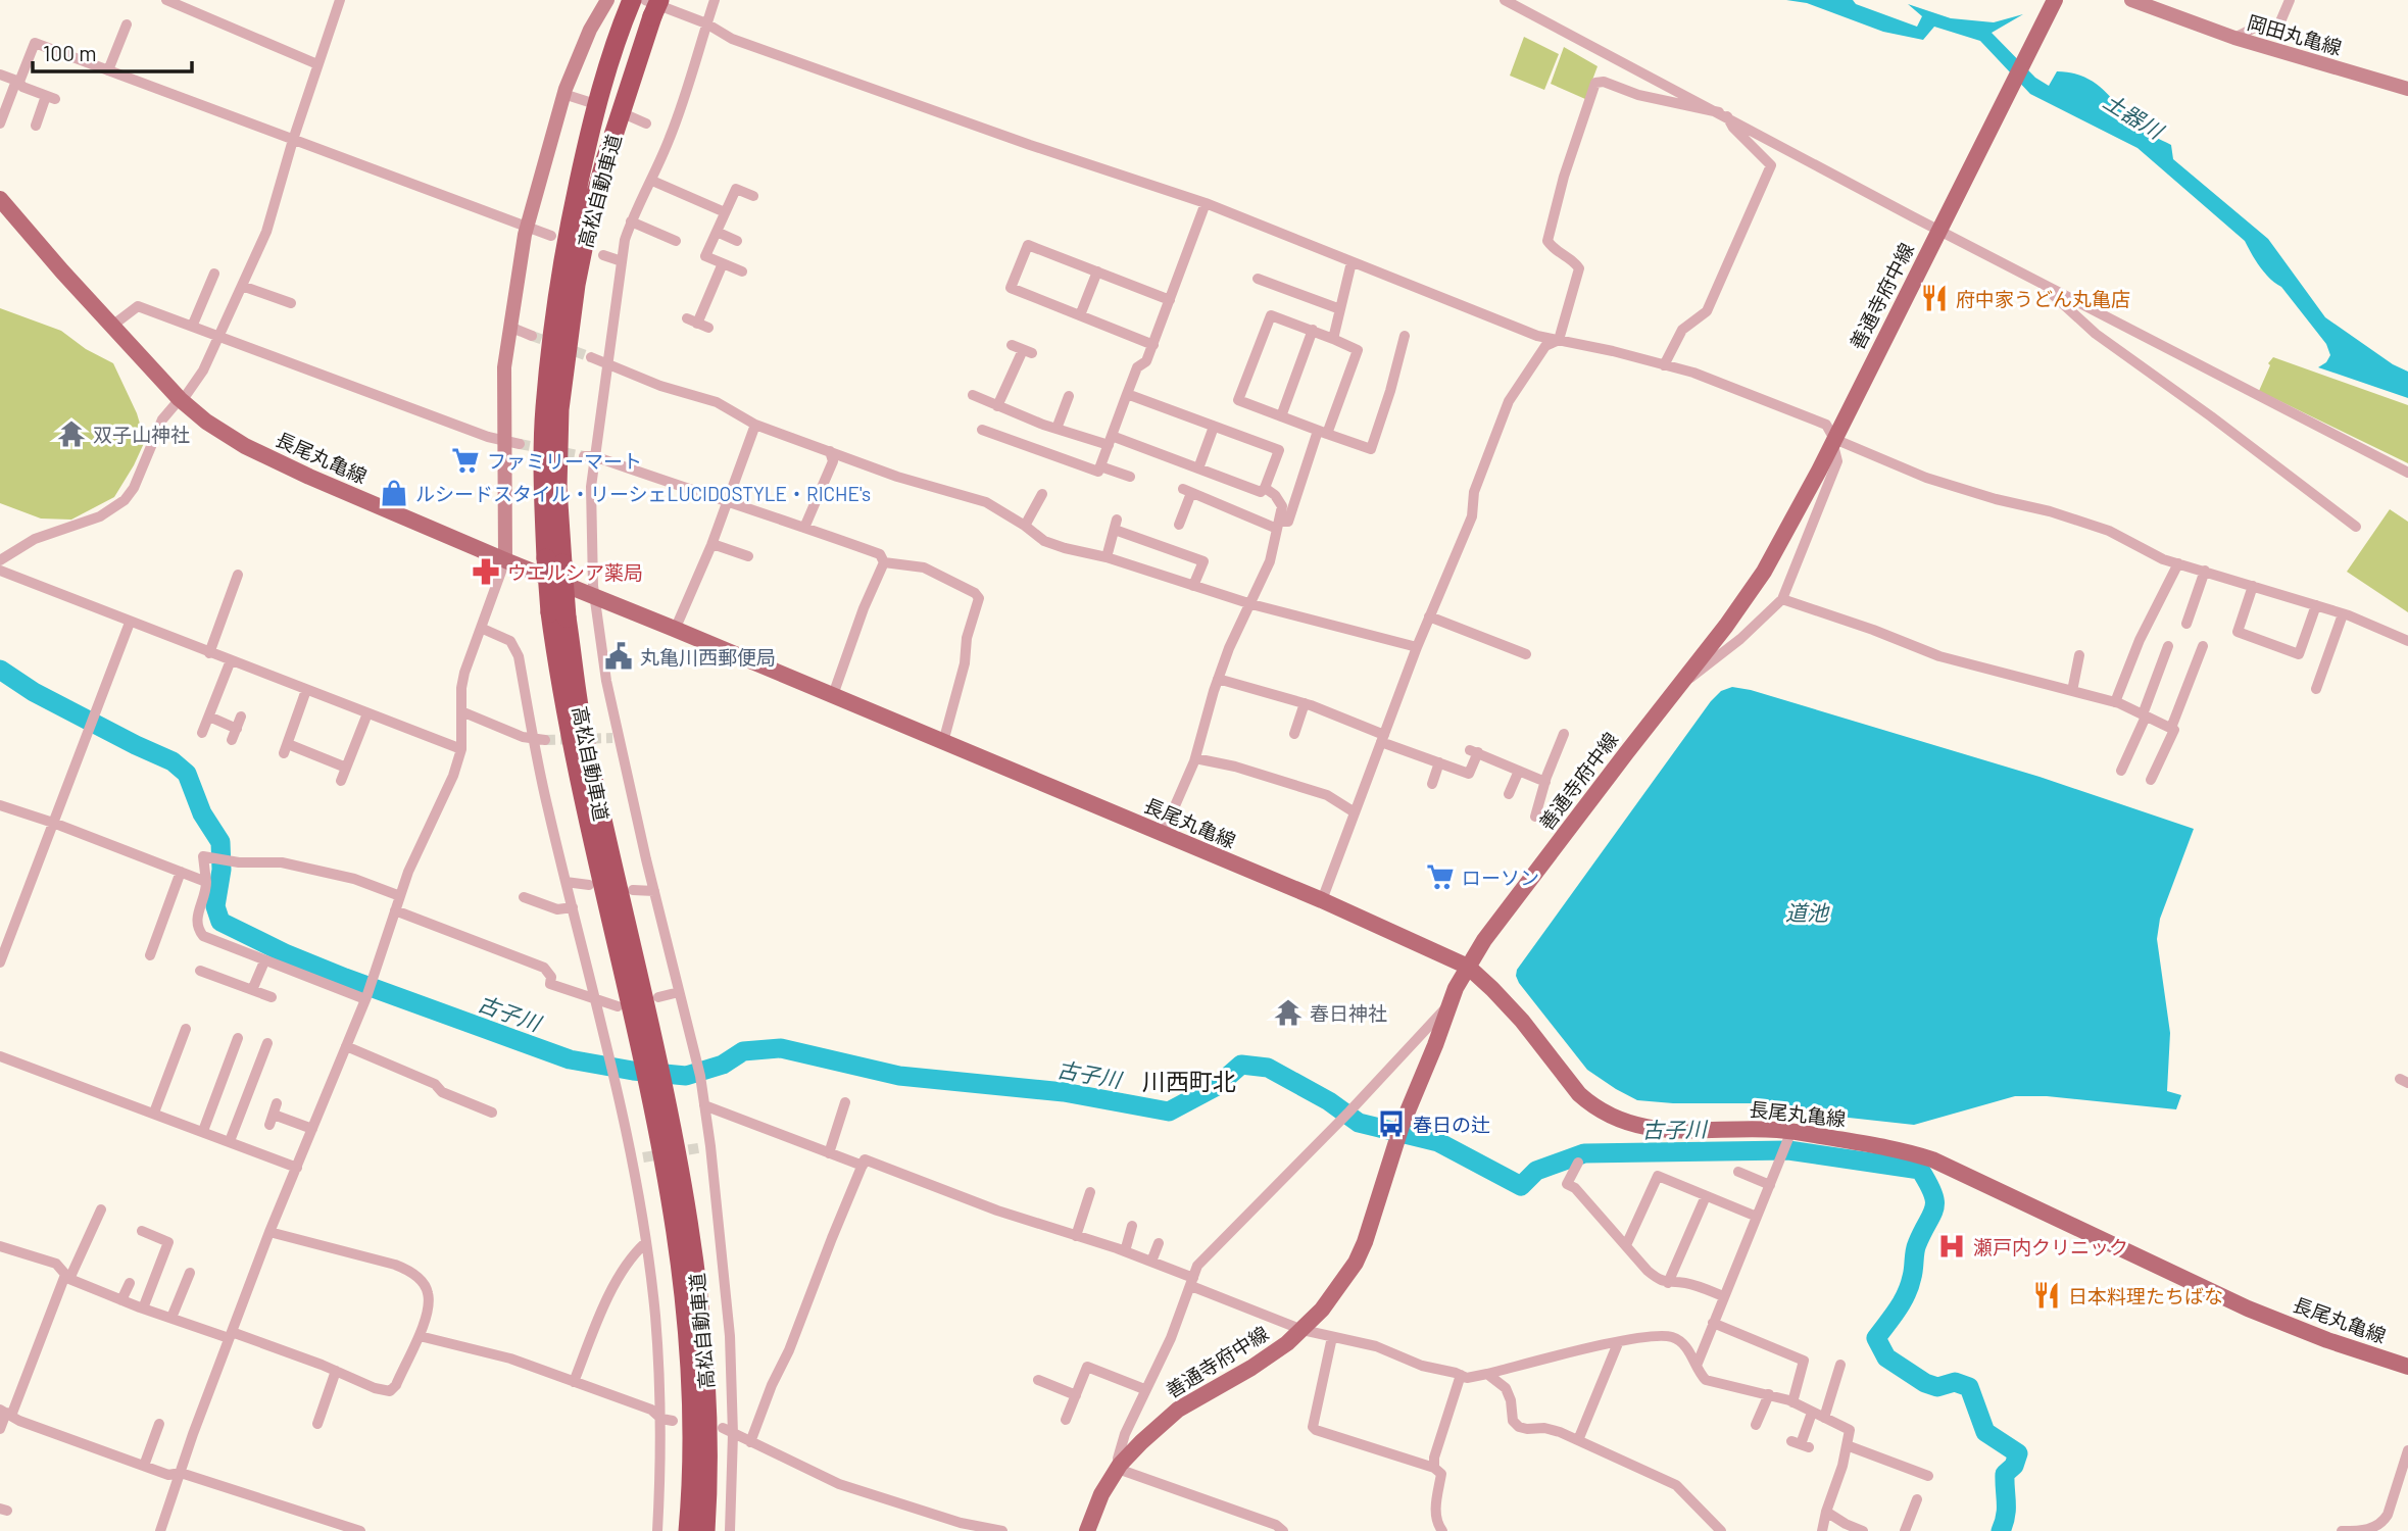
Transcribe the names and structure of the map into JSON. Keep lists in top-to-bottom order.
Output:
{
  "streets": {
    "highway": ["高松自動車道"],
    "main road": ["善通寺府中線", "長尾丸亀線"],
    "street": ["岡田丸亀線"]
  },
  "crossings": [
    ["善通寺府中線", "長尾丸亀線"]
  ],
  "districts": ["川西町北"],
  "water": ["土器川", "道池", "古子川"],
  "places": {
    "restaurant": ["府中家うどん丸亀店", "日本料理たちばな"],
    "temple": ["双子山神社", "春日神社"],
    "supermarket": ["ファミリーマート", "ローソン"],
    "shop": ["ルシードスタイル・リーシェLUCIDOSTYLE・RICHE's"],
    "pharmacy": ["ウエルシア薬局"],
    "public building": ["丸亀川西郵便局"],
    "bus stop": ["春日の辻"],
    "hospital": ["瀬戸内クリニック"]
  },
  "scale_bar": "100 m"
}
